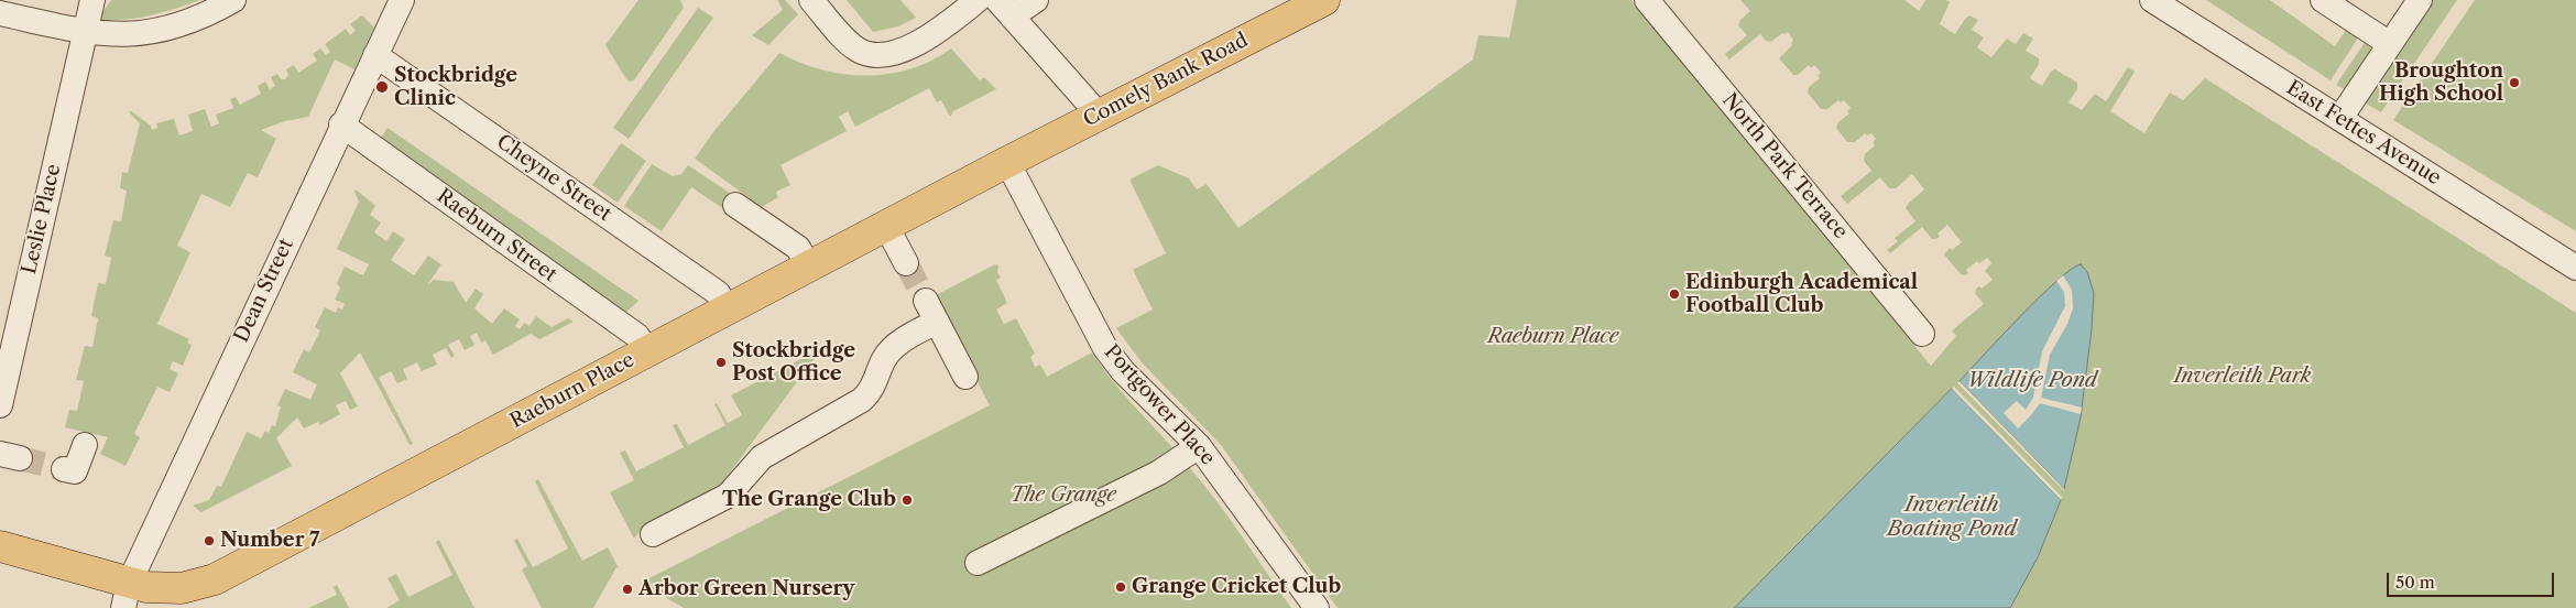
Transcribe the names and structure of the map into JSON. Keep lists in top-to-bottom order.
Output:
{
  "streets": {
    "main road": ["Comely Bank Road", "Raeburn Place"],
    "street": [
      "East Fettes Avenue",
      "North Park Terrace",
      "Cheyne Street",
      "Leslie Place",
      "Raeburn Street",
      "Dean Street",
      "Portgower Place"
    ]
  },
  "crossings": [
    ["Comely Bank Road", "Raeburn Place"],
    ["Comely Bank Road", "Portgower Place"],
    ["Cheyne Street", "Dean Street"],
    ["Cheyne Street", "Raeburn Place"],
    ["Raeburn Street", "Dean Street"],
    ["Raeburn Street", "Raeburn Place"],
    ["Dean Street", "Raeburn Place"],
    ["Raeburn Place", "Portgower Place"]
  ],
  "water": ["Wildlife Pond", "Inverleith Boating Pond"],
  "parks": ["Raeburn Place", "Inverleith Park", "The Grange"],
  "places": [
    "Broughton High School",
    "Stockbridge Clinic",
    "Edinburgh Academical Football Club",
    "Stockbridge Post Office",
    "The Grange Club",
    "Number 7",
    "Grange Cricket Club",
    "Arbor Green Nursery"
  ],
  "scale_bar": "50 m"
}
